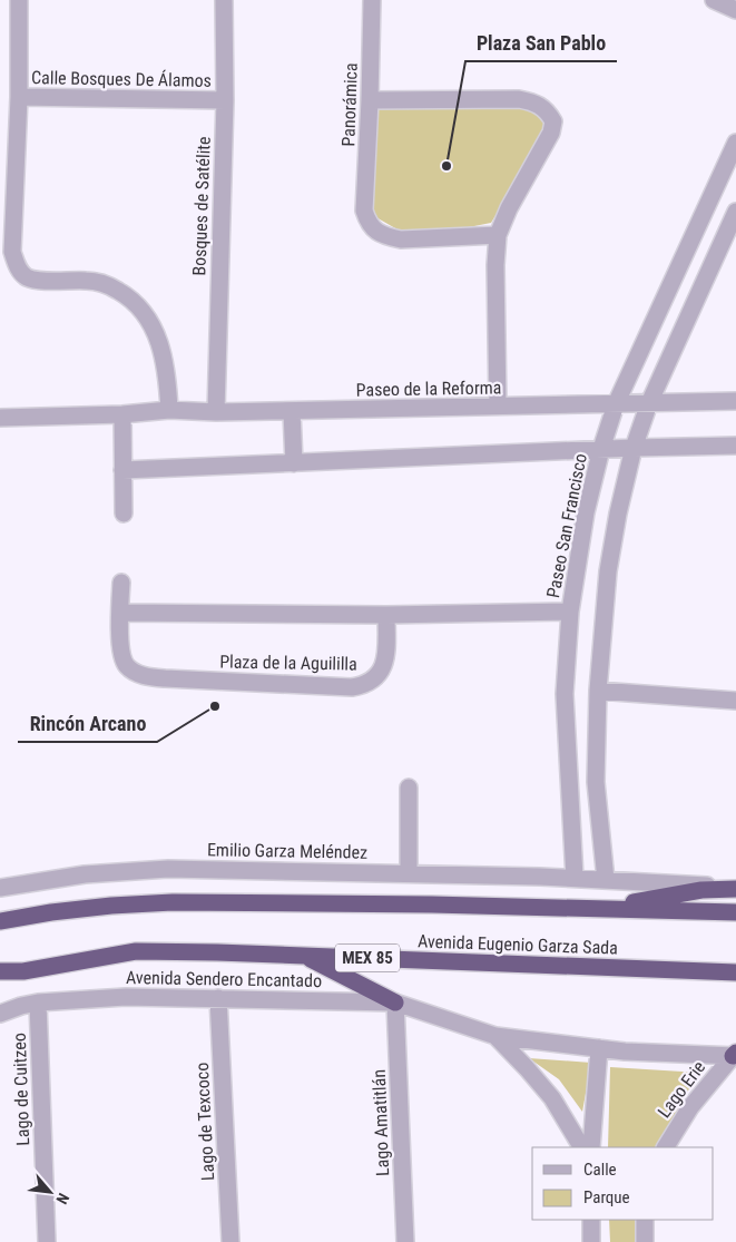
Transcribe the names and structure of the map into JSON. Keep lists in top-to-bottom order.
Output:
{
  "streets": {
    "highway": ["Avenida Eugenio Garza Sada", "MEX 85"],
    "street": [
      "Calle Bosques De Álamos",
      "Panorámica",
      "Bosques de Satélite",
      "Paseo de la Reforma",
      "Paseo San Francisco",
      "Plaza de la Aguililla",
      "Emilio Garza Meléndez",
      "Avenida Sendero Encantado",
      "Lago de Cuitzeo",
      "Lago Erie",
      "Lago de Texcoco",
      "Lago Amatitlán"
    ]
  },
  "crossings": [
    ["Calle Bosques De Álamos", "Bosques de Satélite"],
    ["Bosques de Satélite", "Paseo de la Reforma"],
    ["Paseo de la Reforma", "Paseo San Francisco"],
    ["Paseo San Francisco", "Emilio Garza Meléndez"],
    ["Avenida Sendero Encantado", "Lago de Cuitzeo"],
    ["Avenida Sendero Encantado", "Lago Erie"],
    ["Avenida Sendero Encantado", "Lago de Texcoco"],
    ["Avenida Sendero Encantado", "Lago Amatitlán"]
  ],
  "places": ["Plaza San Pablo", "Rincón Arcano"],
  "legend": ["Calle", "Parque"],
  "north": "bottom right"
}
